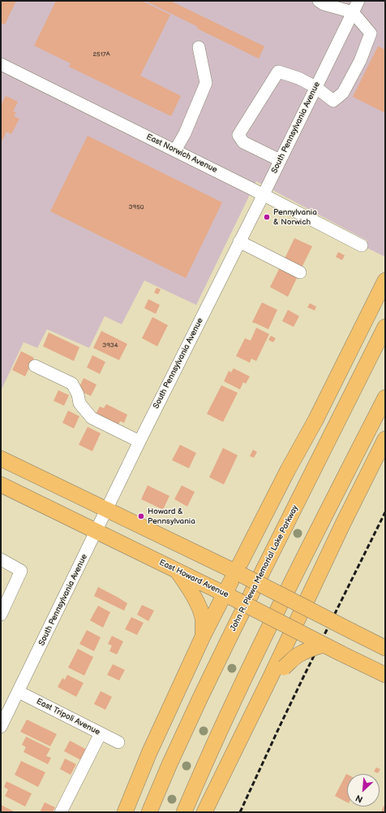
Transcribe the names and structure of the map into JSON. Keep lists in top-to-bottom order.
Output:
{
  "streets": {
    "main road": ["John R. Plewa Memorial Lake Parkway", "East Howard Avenue"],
    "street": ["South Pennsylvania Avenue", "East Norwich Avenue", "East Tripoli Avenue"]
  },
  "crossings": [
    ["South Pennsylvania Avenue", "East Norwich Avenue"],
    ["South Pennsylvania Avenue", "East Howard Avenue"],
    ["South Pennsylvania Avenue", "East Tripoli Avenue"]
  ],
  "places": ["Pennylvania & Norwich", "Howard & Pennsylvania"],
  "house_numbers": ["2517A", "3950", "3934"],
  "north": "bottom left"
}
